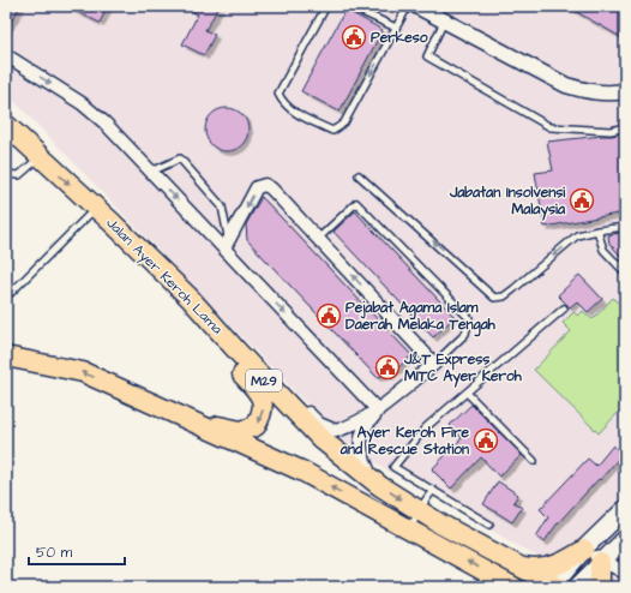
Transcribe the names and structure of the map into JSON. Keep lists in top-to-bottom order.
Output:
{
  "streets": {
    "main road": ["Jalan Ayer Keroh Lama", "M29"]
  },
  "places": {
    "public building": [
      "Perkeso",
      "Jabatan Insolvensi Malaysia",
      "Pejabat Agama Islam Daerah Melaka Tengah",
      "J&T Express MITC Ayer Keroh",
      "Ayer Keroh Fire and Rescue Station"
    ]
  },
  "scale_bar": "50 m"
}
